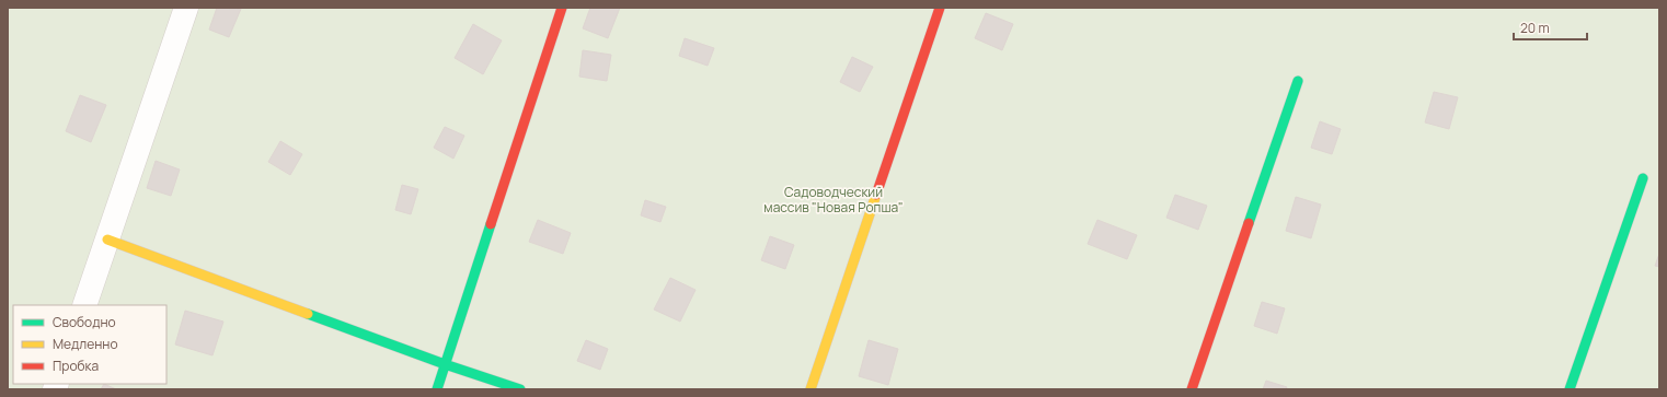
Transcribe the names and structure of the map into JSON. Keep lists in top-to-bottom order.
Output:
{
  "parks": ["Садоводческий массив \"Новая Ропша\""],
  "legend": ["Свободно", "Медленно", "Пробка"],
  "scale_bar": "20 m"
}
